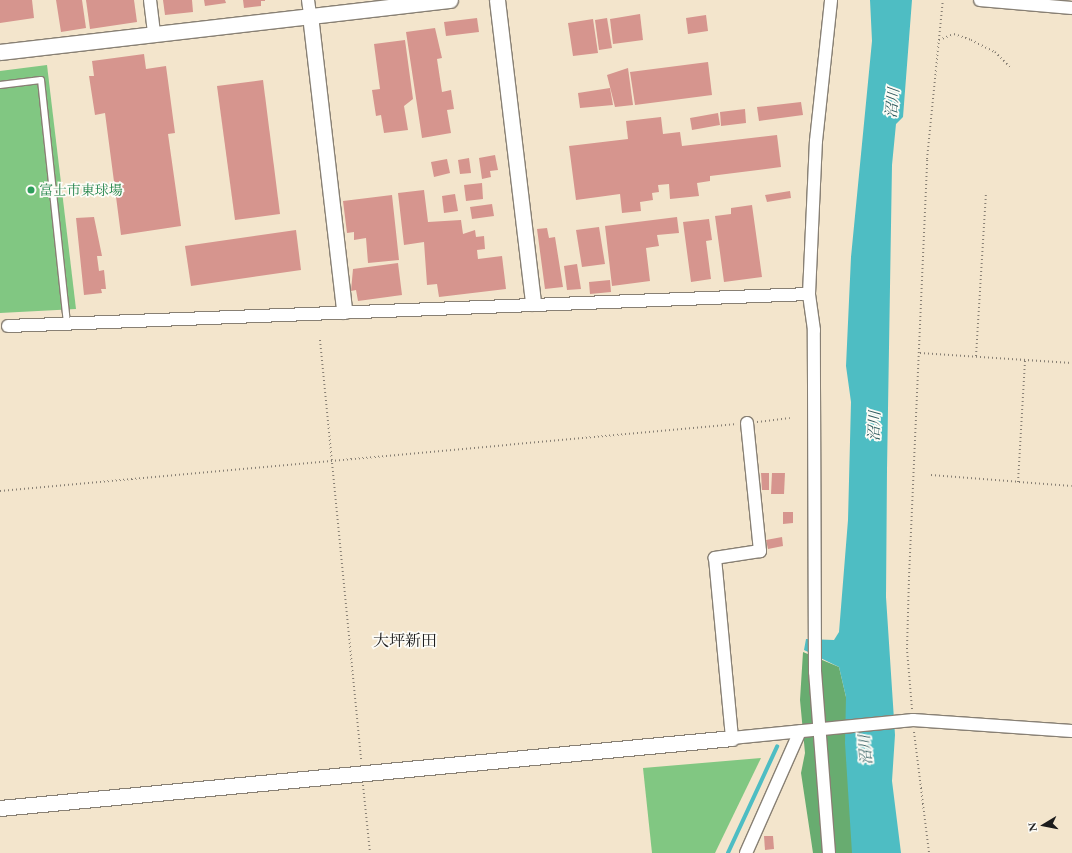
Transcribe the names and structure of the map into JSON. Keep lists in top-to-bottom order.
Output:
{
  "districts": ["大坪新田"],
  "water": ["沼川"],
  "places": ["富士市東球場"],
  "north": "left"
}
